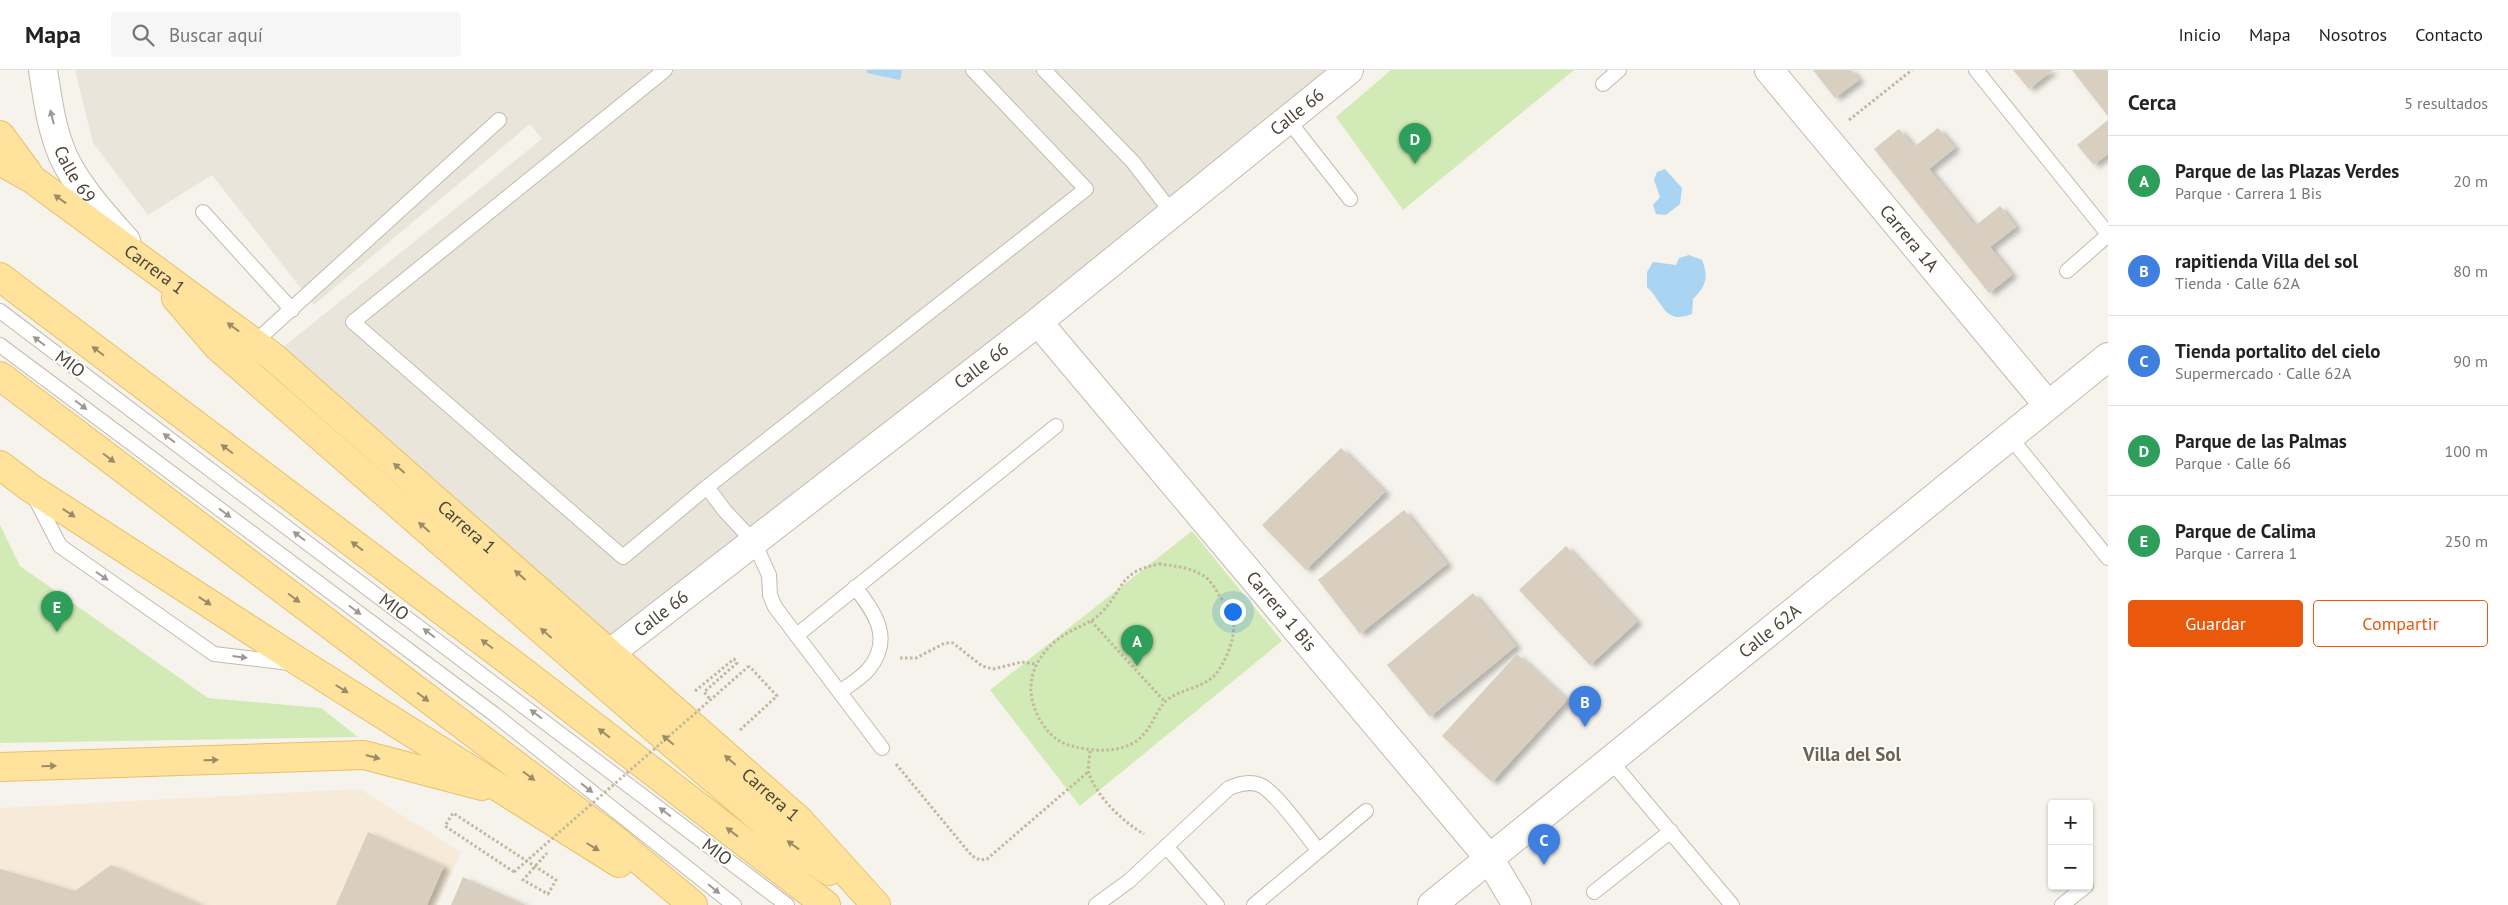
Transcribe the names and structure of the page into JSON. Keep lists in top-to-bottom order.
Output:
{
  "streets": {
    "main road": ["Carrera 1"],
    "street": [
      "Calle 66",
      "Calle 69",
      "Carrera 1A",
      "Carrera 1 Bis",
      "Calle 62A"
    ],
    "lane": ["MIO"]
  },
  "crossings": [
    ["Calle 66", "Carrera 1"],
    ["Calle 66", "Carrera 1 Bis"],
    ["Calle 69", "Carrera 1"],
    ["Carrera 1A", "Calle 62A"],
    ["Carrera 1 Bis", "Calle 62A"]
  ],
  "one_way": ["Calle 69"],
  "districts": ["Villa del Sol"],
  "page": {
    "header": "Mapa",
    "search": "Buscar aquí",
    "nav": [
      "Inicio",
      "Mapa",
      "Nosotros",
      "Contacto"
    ],
    "heading": ["Cerca", "5 resultados"],
    "pins": [
      "D",
      "E",
      "A",
      "B",
      "C"
    ],
    "list": [
      {
        "mark": "A",
        "name": "Parque de las Plazas Verdes",
        "note": "Parque · Carrera 1 Bis",
        "value": "20 m"
      },
      {
        "mark": "B",
        "name": "rapitienda Villa del sol",
        "note": "Tienda · Calle 62A",
        "value": "80 m"
      },
      {
        "mark": "C",
        "name": "Tienda portalito del cielo",
        "note": "Supermercado · Calle 62A",
        "value": "90 m"
      },
      {
        "mark": "D",
        "name": "Parque de las Palmas",
        "note": "Parque · Calle 66",
        "value": "100 m"
      },
      {
        "mark": "E",
        "name": "Parque de Calima",
        "note": "Parque · Carrera 1",
        "value": "250 m"
      }
    ],
    "buttons": ["Guardar", "Compartir"],
    "map_buttons": ["+", "−"]
  }
}
